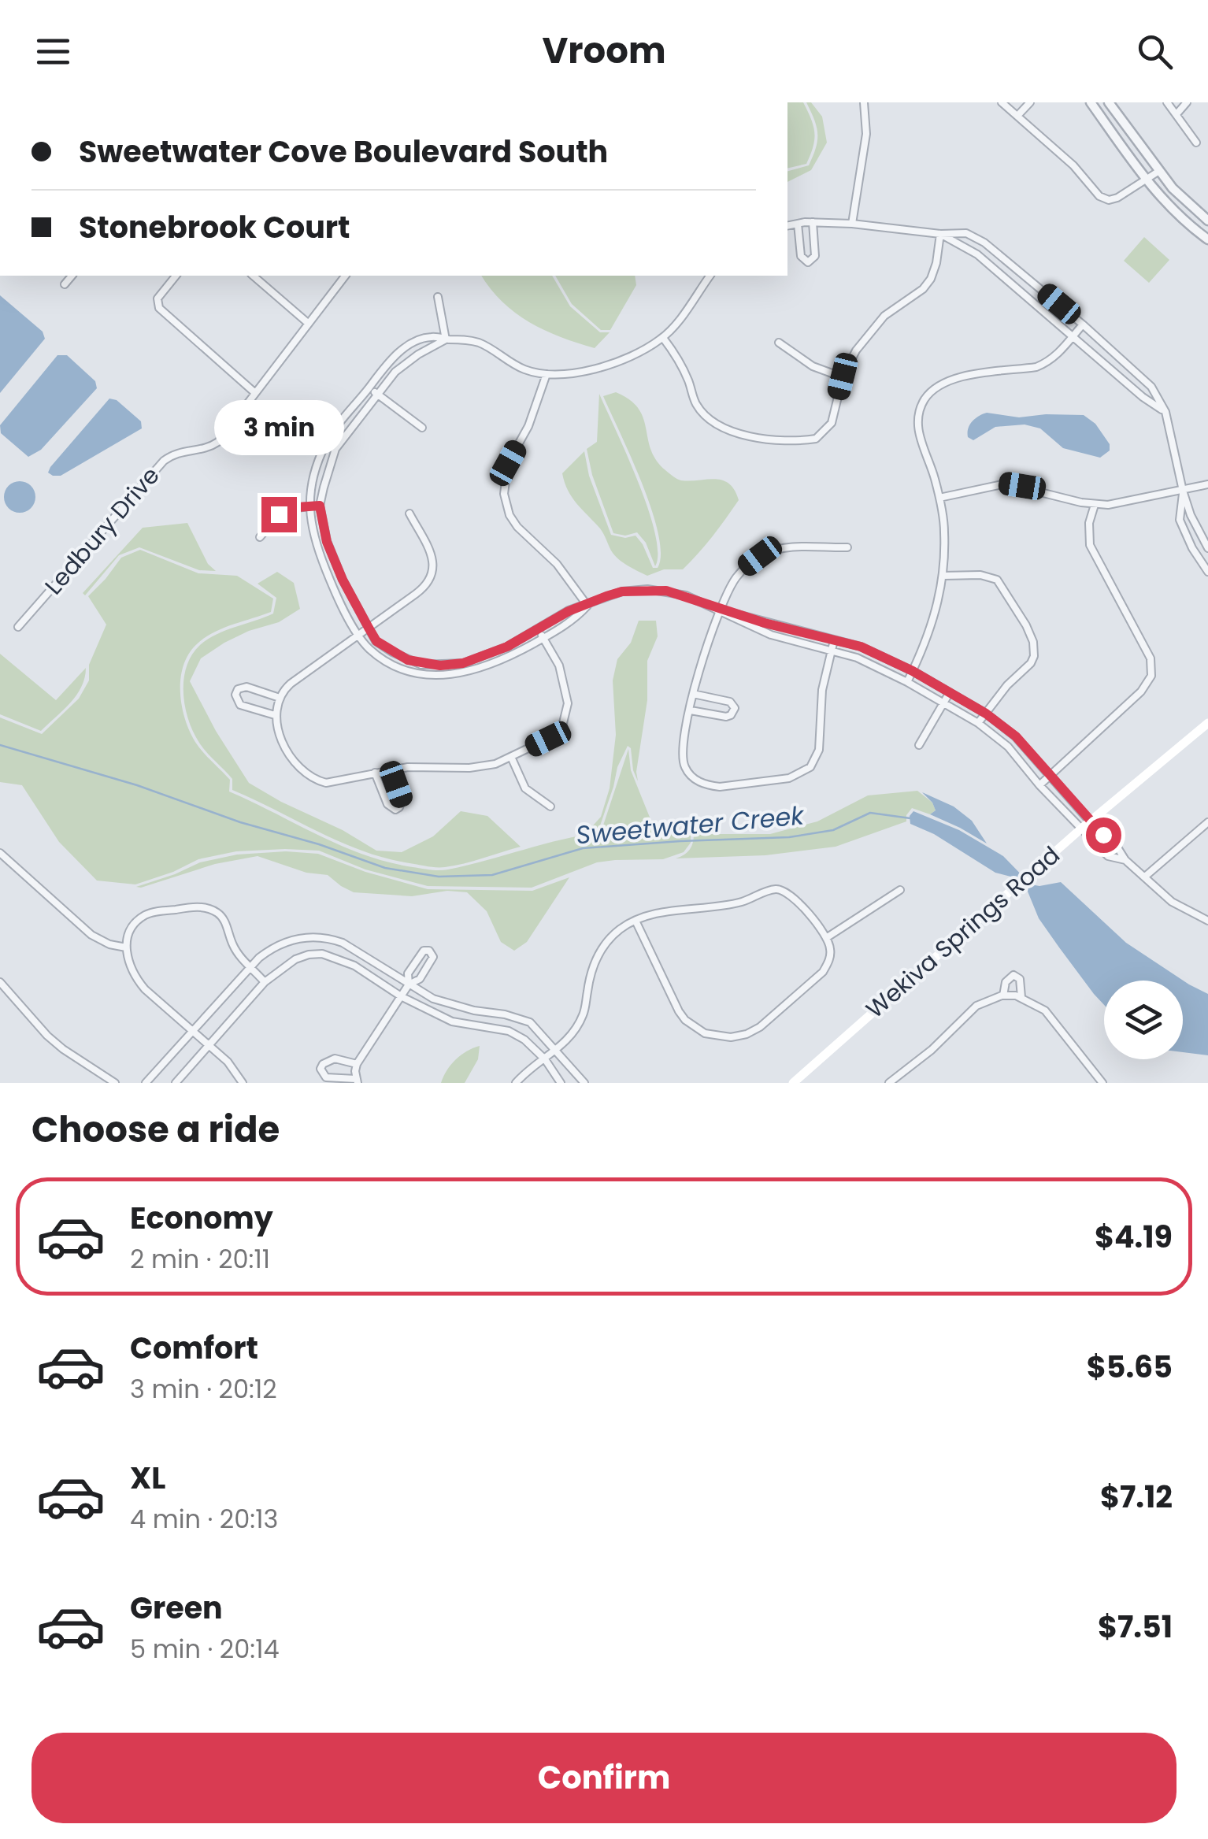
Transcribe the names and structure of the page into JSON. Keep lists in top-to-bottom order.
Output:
{
  "streets": {
    "main road": ["Wekiva Springs Road"],
    "street": ["Ledbury Drive"]
  },
  "water": ["Sweetwater Creek"],
  "page": {
    "header": "Vroom",
    "banner": ["Sweetwater Cove Boulevard South", "Stonebrook Court"],
    "bubble": "3 min",
    "heading": "Choose a ride",
    "list": [
      {
        "name": "Economy",
        "note": "2 min · 20:11",
        "value": "$4.19"
      },
      {
        "name": "Comfort",
        "note": "3 min · 20:12",
        "value": "$5.65"
      },
      {
        "name": "XL",
        "note": "4 min · 20:13",
        "value": "$7.12"
      },
      {
        "name": "Green",
        "note": "5 min · 20:14",
        "value": "$7.51"
      }
    ],
    "buttons": "Confirm"
  }
}
